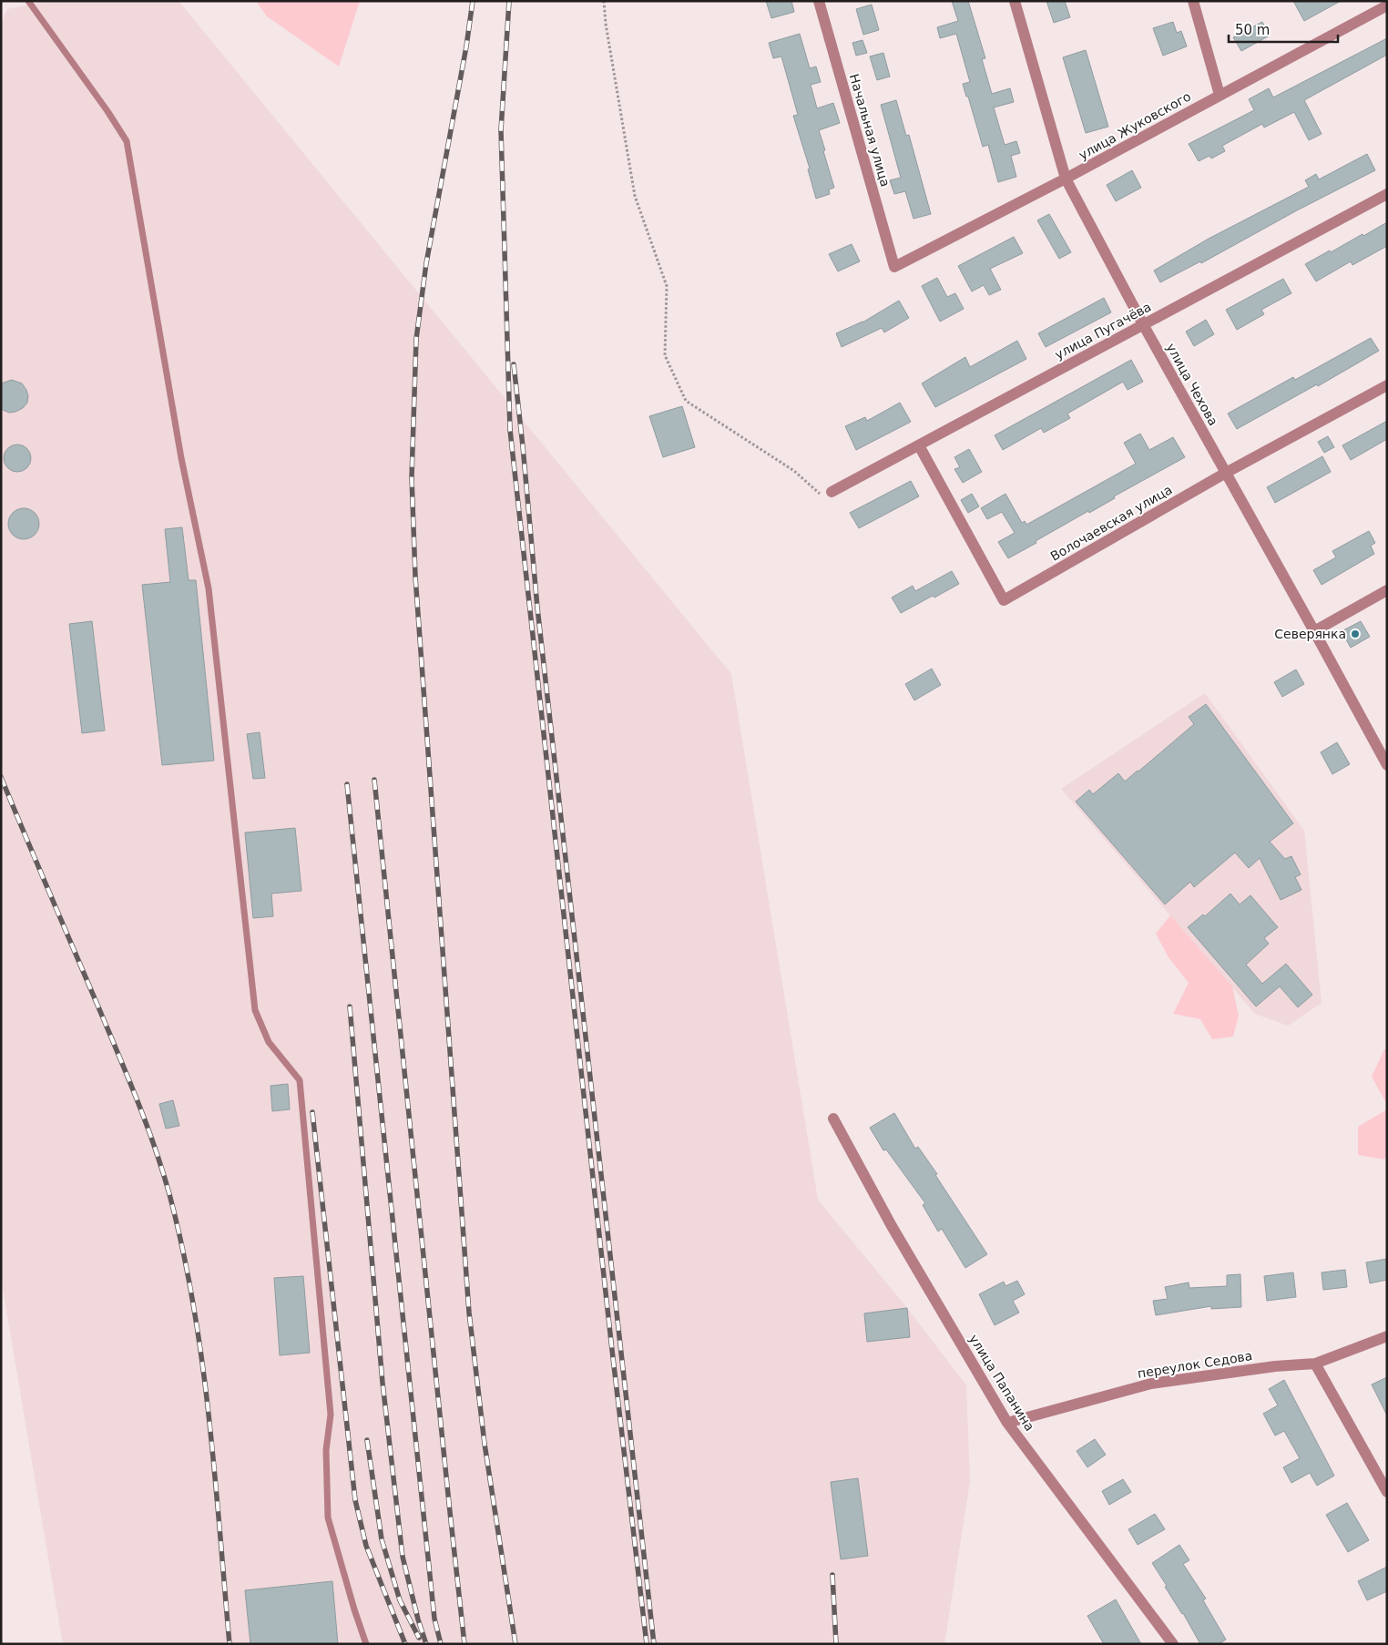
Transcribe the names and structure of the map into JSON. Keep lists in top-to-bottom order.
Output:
{
  "streets": {
    "street": [
      "улица Жуковского",
      "Начальная улица",
      "улица Пугачёва",
      "улица Чехова",
      "Волочаевская улица",
      "переулок Седова",
      "улица Папанина"
    ]
  },
  "crossings": [
    ["улица Жуковского", "Начальная улица"],
    ["улица Жуковского", "улица Чехова"],
    ["улица Пугачёва", "улица Чехова"],
    ["улица Пугачёва", "Волочаевская улица"],
    ["улица Чехова", "Волочаевская улица"],
    ["переулок Седова", "улица Папанина"]
  ],
  "places": ["Северянка"],
  "scale_bar": "50 m"
}
